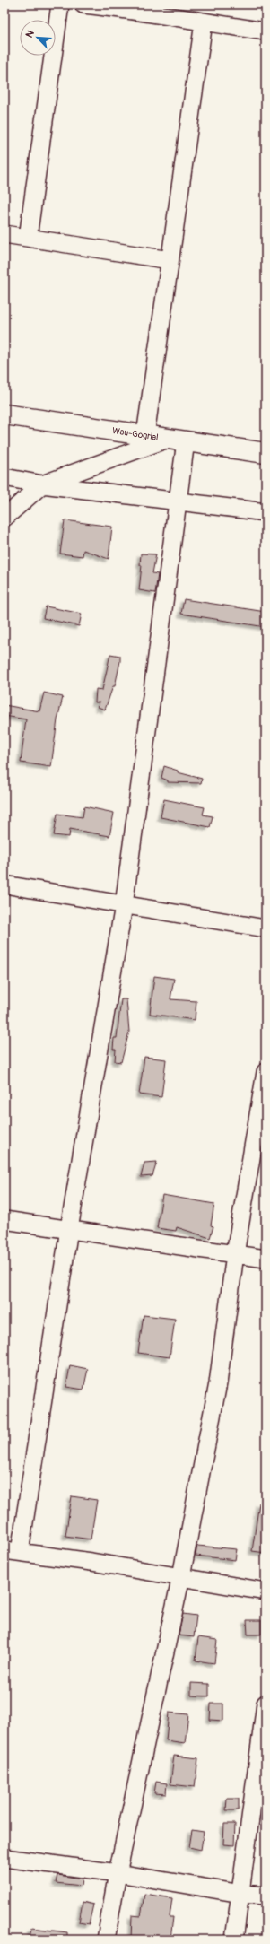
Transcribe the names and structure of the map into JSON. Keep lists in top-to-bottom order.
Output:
{
  "streets": {
    "main road": ["Wau-Gogrial"]
  },
  "north": "top left"
}
